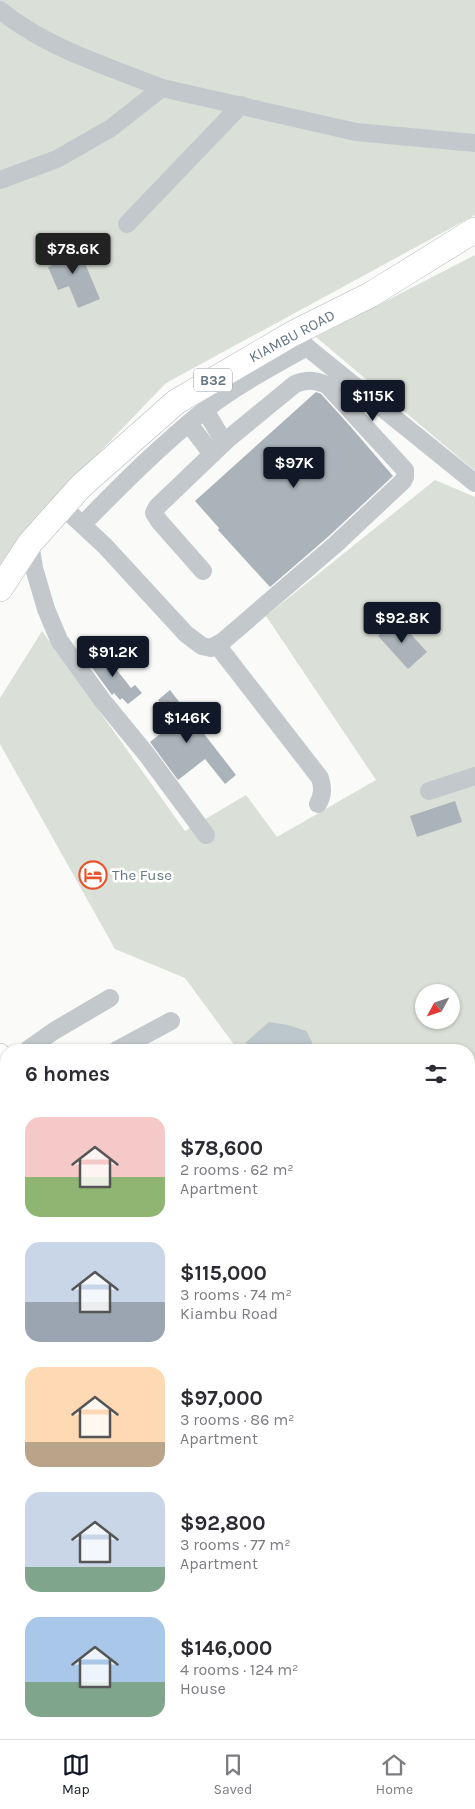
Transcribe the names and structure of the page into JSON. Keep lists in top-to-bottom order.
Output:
{
  "streets": {
    "highway": ["KIAMBU ROAD", "B32"]
  },
  "places": {
    "hotel": ["The Fuse"]
  },
  "north": "bottom left",
  "page": {
    "price": [
      "$78.6K",
      "$115K",
      "$97K",
      "$92.8K",
      "$91.2K",
      "$146K"
    ],
    "heading": "6 homes",
    "list": [
      {
        "name": "$78,600",
        "note": "2 rooms · 62 m² · Apartment"
      },
      {
        "name": "$115,000",
        "note": "3 rooms · 74 m² · Kiambu Road"
      },
      {
        "name": "$97,000",
        "note": "3 rooms · 86 m² · Apartment"
      },
      {
        "name": "$92,800",
        "note": "3 rooms · 77 m² · Apartment"
      },
      {
        "name": "$146,000",
        "note": "4 rooms · 124 m² · House"
      }
    ],
    "tabs": ["Map", "Saved", "Home"]
  }
}
